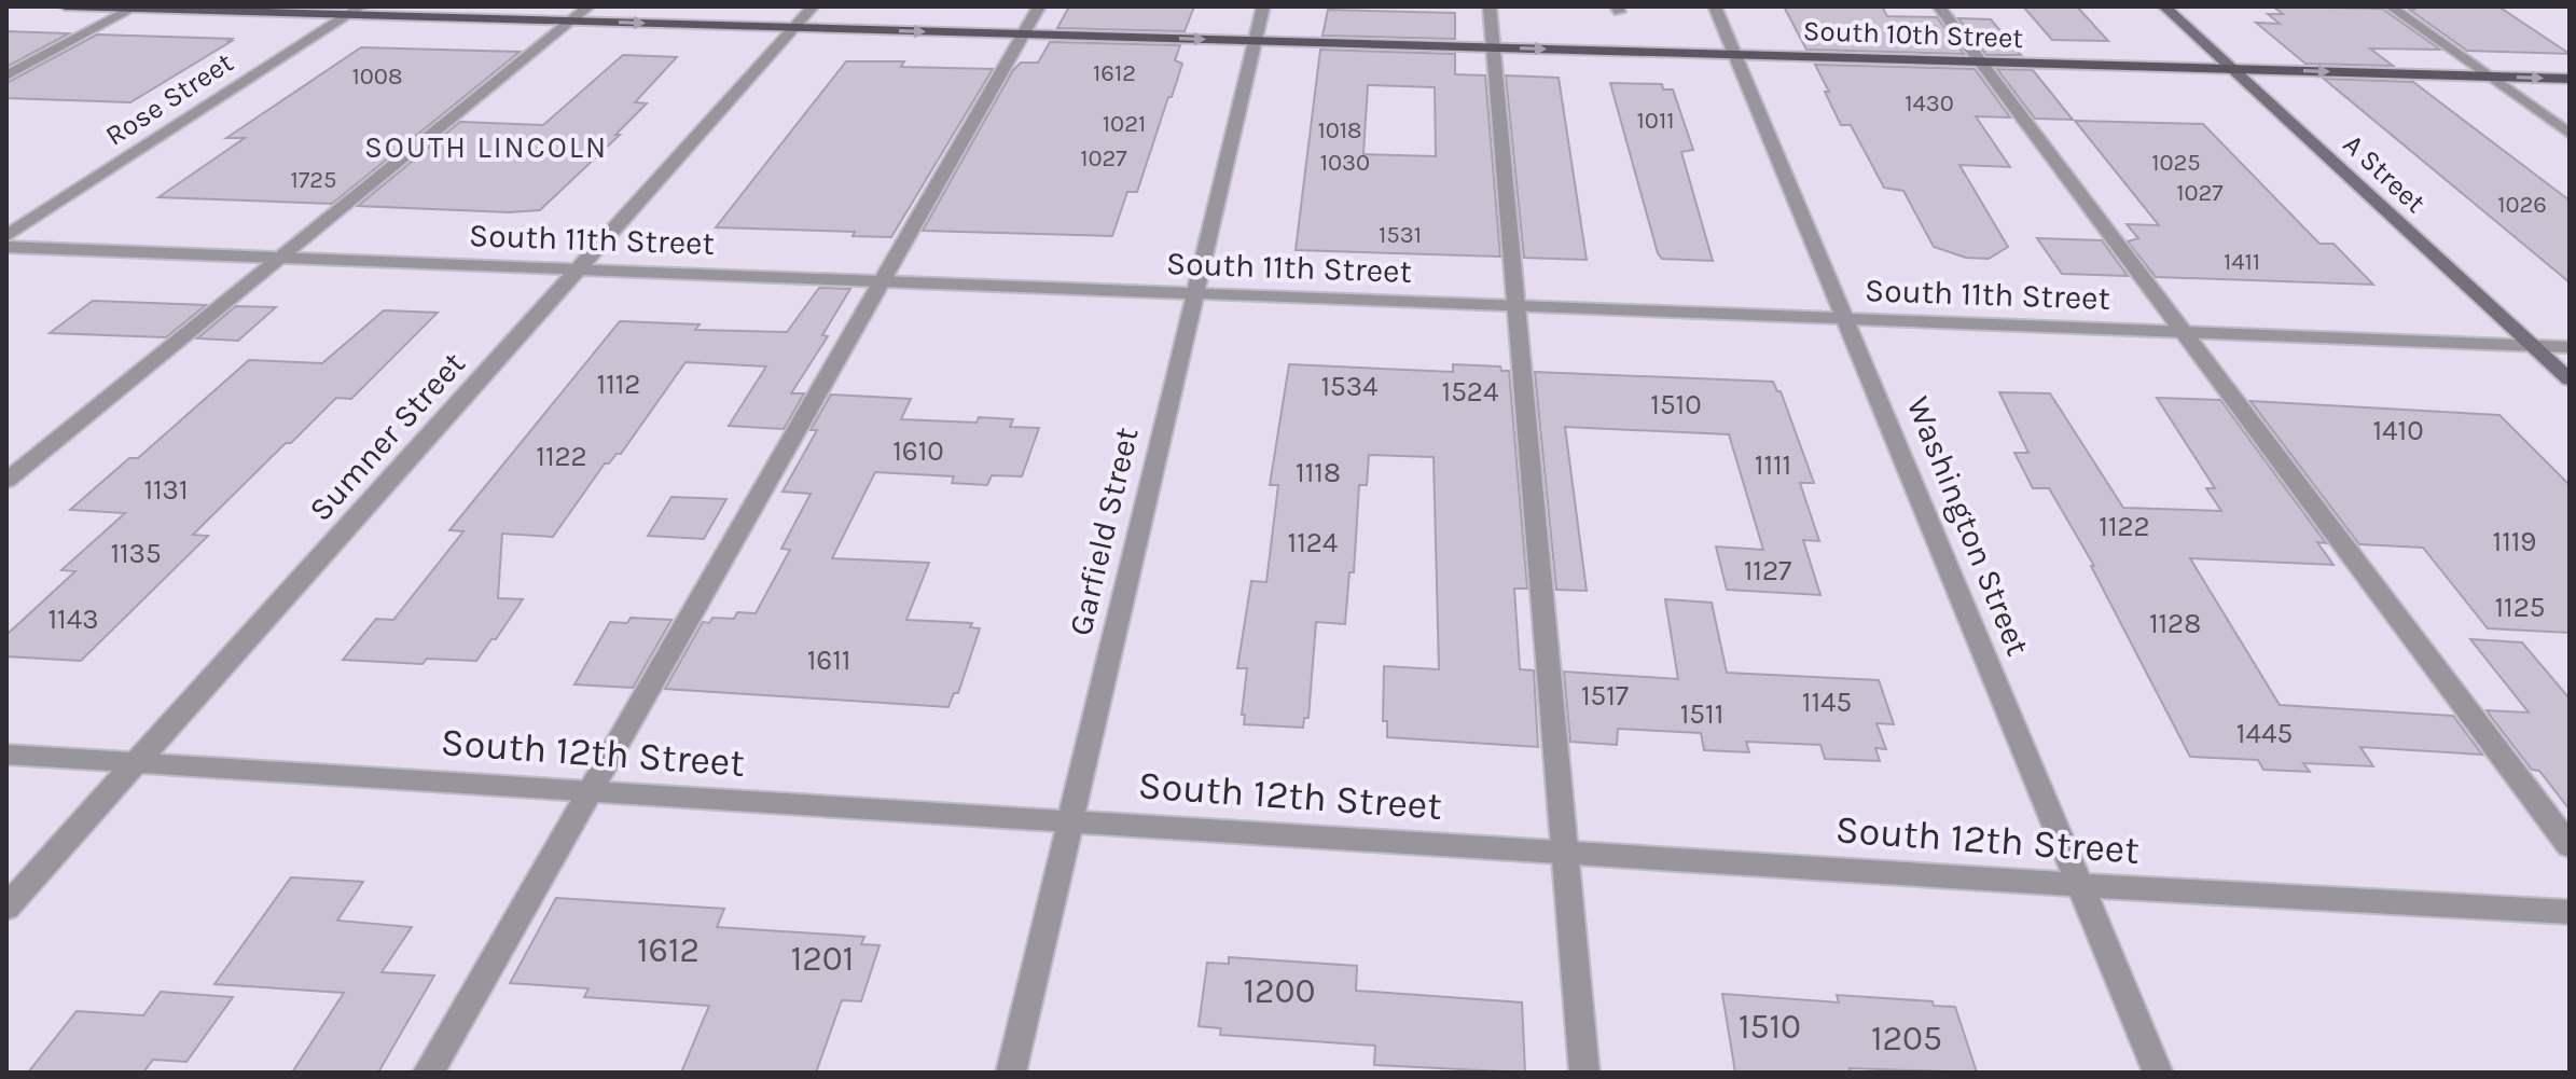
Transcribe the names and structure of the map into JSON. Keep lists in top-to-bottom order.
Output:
{
  "streets": {
    "main road": ["South 10th Street", "A Street"],
    "street": [
      "Rose Street",
      "South 11th Street",
      "Sumner Street",
      "Washington Street",
      "Garfield Street",
      "South 12th Street"
    ]
  },
  "crossings": [
    ["South 10th Street", "Rose Street"],
    ["South 10th Street", "A Street"],
    ["South 10th Street", "Sumner Street"],
    ["South 10th Street", "Washington Street"],
    ["South 10th Street", "Garfield Street"],
    ["A Street", "South 11th Street"],
    ["South 11th Street", "Sumner Street"],
    ["South 11th Street", "Washington Street"],
    ["South 11th Street", "Garfield Street"],
    ["Sumner Street", "South 12th Street"],
    ["Washington Street", "South 12th Street"],
    ["Garfield Street", "South 12th Street"]
  ],
  "one_way": ["South 10th Street"],
  "districts": ["SOUTH LINCOLN"],
  "house_numbers": [
    "1612",
    "1008",
    "1430",
    "1011",
    "1021",
    "1018",
    "1027",
    "1030",
    "1025",
    "1725",
    "1027",
    "1026",
    "1531",
    "1411",
    "1112",
    "1534",
    "1524",
    "1510",
    "1410",
    "1610",
    "1122",
    "1111",
    "1118",
    "1131",
    "1122",
    "1119",
    "1124",
    "1135",
    "1127",
    "1125",
    "1143",
    "1128",
    "1611",
    "1517",
    "1145",
    "1511",
    "1445",
    "1612",
    "1201",
    "1200",
    "1510",
    "1205"
  ]
}
